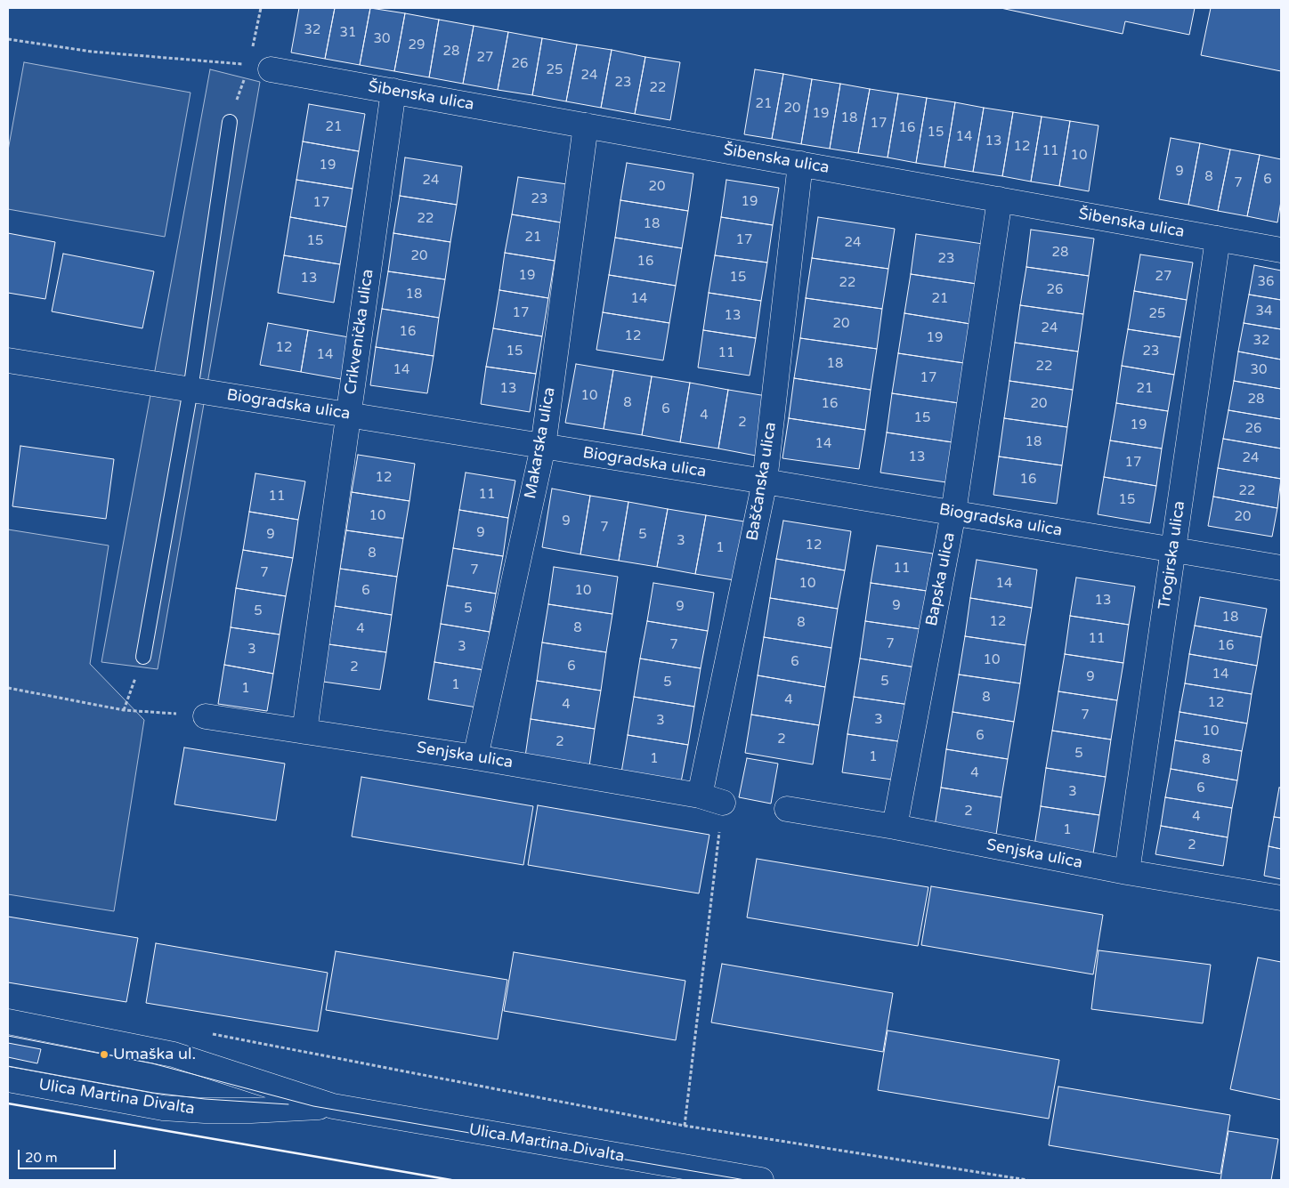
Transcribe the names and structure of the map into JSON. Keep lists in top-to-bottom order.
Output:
{
  "streets": {
    "street": [
      "Šibenska ulica",
      "Crikvenička ulica",
      "Biogradska ulica",
      "Makarska ulica",
      "Baščanska ulica",
      "Trogirska ulica",
      "Bapska ulica",
      "Senjska ulica",
      "Ulica Martina Divalta"
    ]
  },
  "crossings": [
    ["Šibenska ulica", "Crikvenička ulica"],
    ["Šibenska ulica", "Makarska ulica"],
    ["Šibenska ulica", "Baščanska ulica"],
    ["Šibenska ulica", "Trogirska ulica"],
    ["Šibenska ulica", "Bapska ulica"],
    ["Crikvenička ulica", "Biogradska ulica"],
    ["Crikvenička ulica", "Senjska ulica"],
    ["Biogradska ulica", "Makarska ulica"],
    ["Biogradska ulica", "Baščanska ulica"],
    ["Biogradska ulica", "Trogirska ulica"],
    ["Biogradska ulica", "Bapska ulica"],
    ["Makarska ulica", "Senjska ulica"],
    ["Baščanska ulica", "Senjska ulica"],
    ["Trogirska ulica", "Senjska ulica"],
    ["Bapska ulica", "Senjska ulica"]
  ],
  "places": ["Umaška ul."],
  "house_numbers": [
    "32",
    "31",
    "30",
    "29",
    "28",
    "27",
    "26",
    "25",
    "24",
    "23",
    "22",
    "21",
    "20",
    "19",
    "18",
    "17",
    "21",
    "16",
    "15",
    "14",
    "13",
    "12",
    "11",
    "10",
    "19",
    "9",
    "8",
    "6",
    "24",
    "7",
    "20",
    "23",
    "19",
    "17",
    "22",
    "18",
    "21",
    "17",
    "15",
    "24",
    "28",
    "20",
    "23",
    "16",
    "19",
    "27",
    "15",
    "13",
    "36",
    "22",
    "26",
    "18",
    "14",
    "21",
    "34",
    "17",
    "25",
    "13",
    "20",
    "24",
    "16",
    "12",
    "19",
    "32",
    "12",
    "15",
    "23",
    "11",
    "14",
    "18",
    "22",
    "14",
    "30",
    "17",
    "13",
    "21",
    "10",
    "28",
    "8",
    "16",
    "20",
    "6",
    "4",
    "15",
    "2",
    "19",
    "26",
    "18",
    "14",
    "13",
    "24",
    "17",
    "12",
    "16",
    "22",
    "11",
    "11",
    "15",
    "10",
    "20",
    "9",
    "7",
    "9",
    "9",
    "5",
    "3",
    "12",
    "1",
    "8",
    "11",
    "7",
    "7",
    "10",
    "14",
    "6",
    "10",
    "13",
    "9",
    "9",
    "5",
    "5",
    "18",
    "12",
    "8",
    "8",
    "4",
    "11",
    "7",
    "7",
    "16",
    "3",
    "3",
    "10",
    "6",
    "6",
    "2",
    "14",
    "9",
    "5",
    "5",
    "1",
    "1",
    "8",
    "4",
    "12",
    "4",
    "7",
    "3",
    "3",
    "10",
    "6",
    "2",
    "2",
    "5",
    "1",
    "1",
    "8",
    "4",
    "6",
    "3",
    "2",
    "4",
    "1",
    "2"
  ],
  "scale_bar": "20 m"
}
